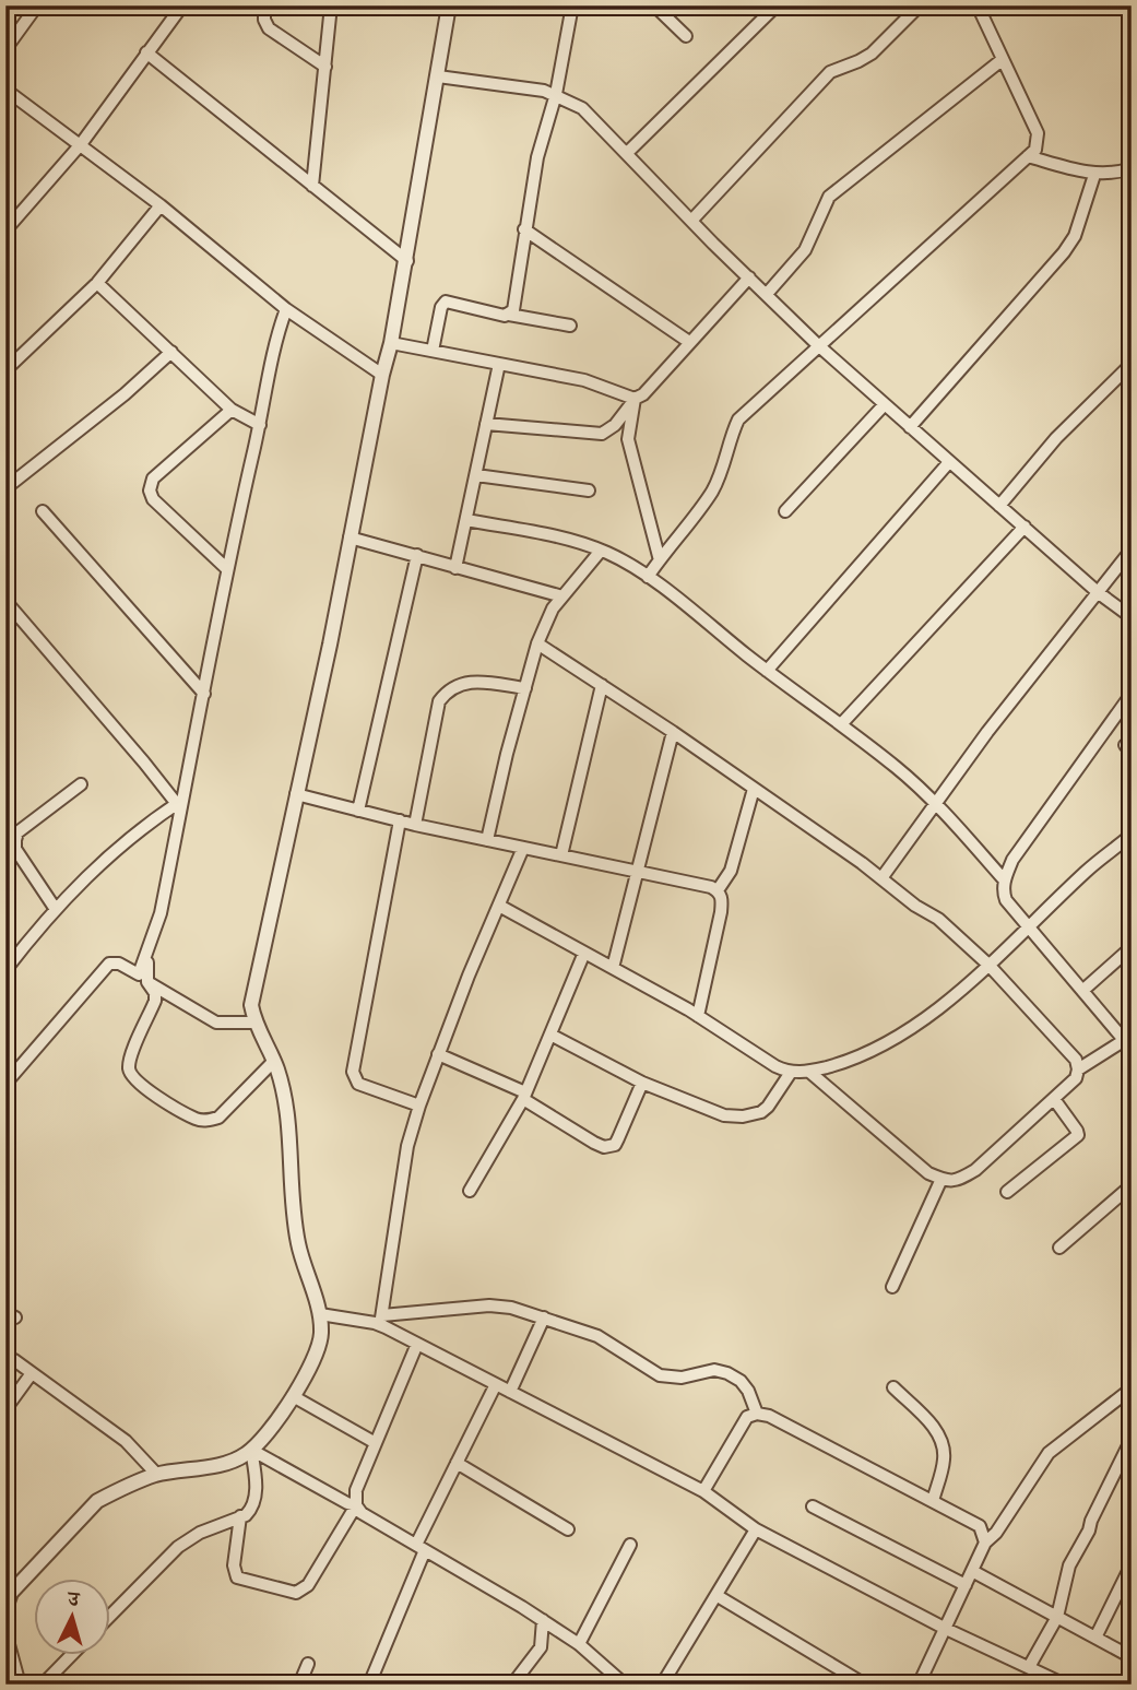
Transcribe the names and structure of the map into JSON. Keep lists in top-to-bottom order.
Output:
{
  "north": "top"
}
